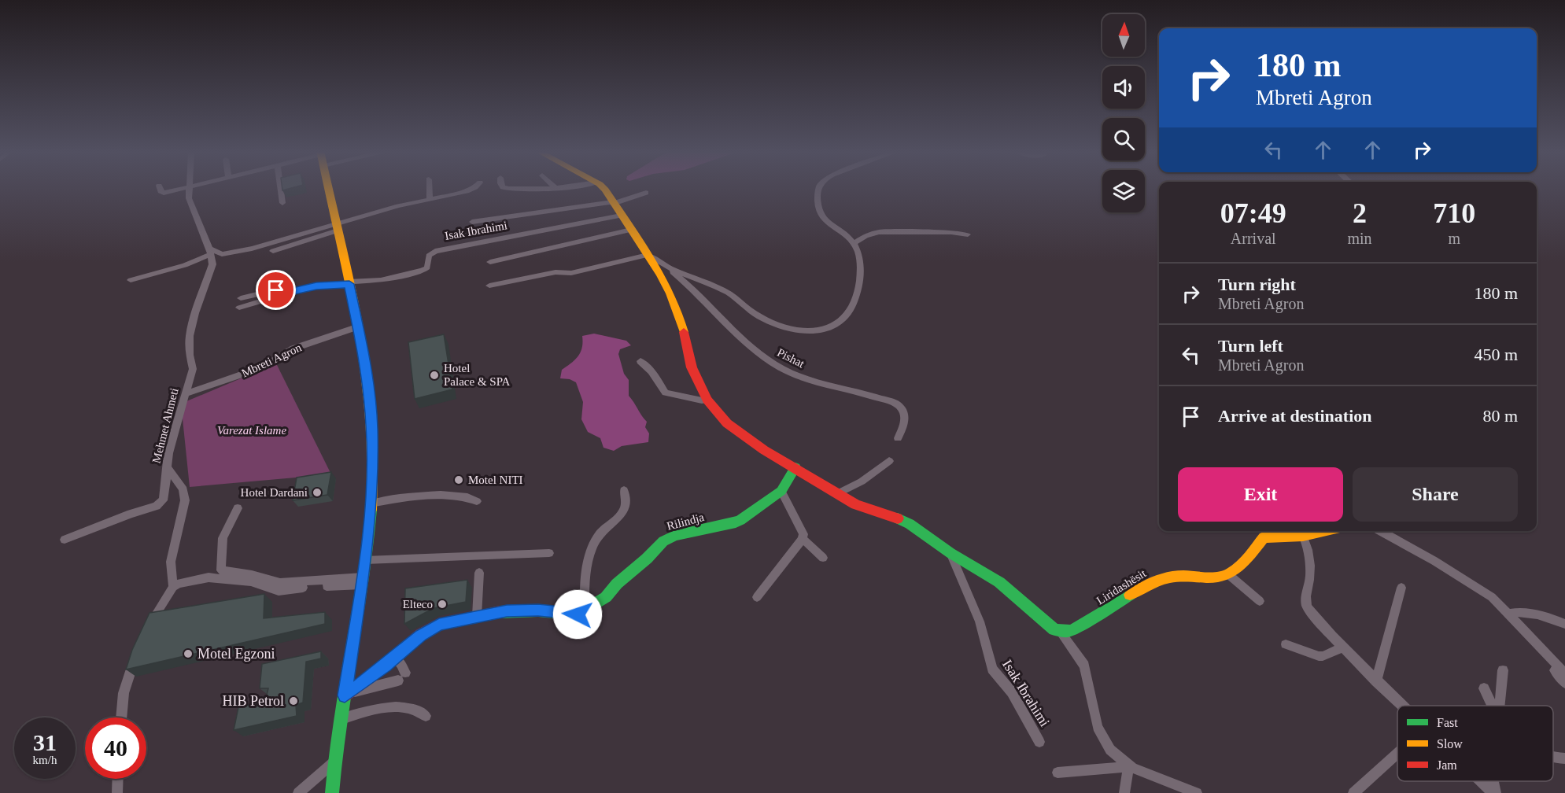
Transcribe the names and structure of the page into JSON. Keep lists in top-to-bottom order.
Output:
{
  "streets": {
    "street": [
      "Isak Ibrahimi",
      "Pishat",
      "Mbreti Agron",
      "Mehmet Ahmeti",
      "Rilindja",
      "Liridashësit"
    ]
  },
  "crossings": [
    ["Mbreti Agron", "Mehmet Ahmeti"]
  ],
  "parks": ["Varezat Islame"],
  "places": [
    "Hotel Palace & SPA",
    "Motel NITI",
    "Hotel Dardani",
    "Elteco",
    "Motel Egzoni",
    "HIB Petrol"
  ],
  "legend": ["Fast", "Slow", "Jam"],
  "north": "top",
  "page": {
    "turn": ["180 m", "Mbreti Agron"],
    "eta": [
      "07:49",
      "Arrival",
      "2",
      "min",
      "710",
      "m"
    ],
    "list": [
      {
        "name": "Turn right",
        "note": "Mbreti Agron",
        "value": "180 m"
      },
      {
        "name": "Turn left",
        "note": "Mbreti Agron",
        "value": "450 m"
      },
      {
        "name": "Arrive at destination",
        "value": "80 m"
      }
    ],
    "buttons": ["Exit", "Share"],
    "speed": "31 km/h",
    "limit": "40"
  }
}
